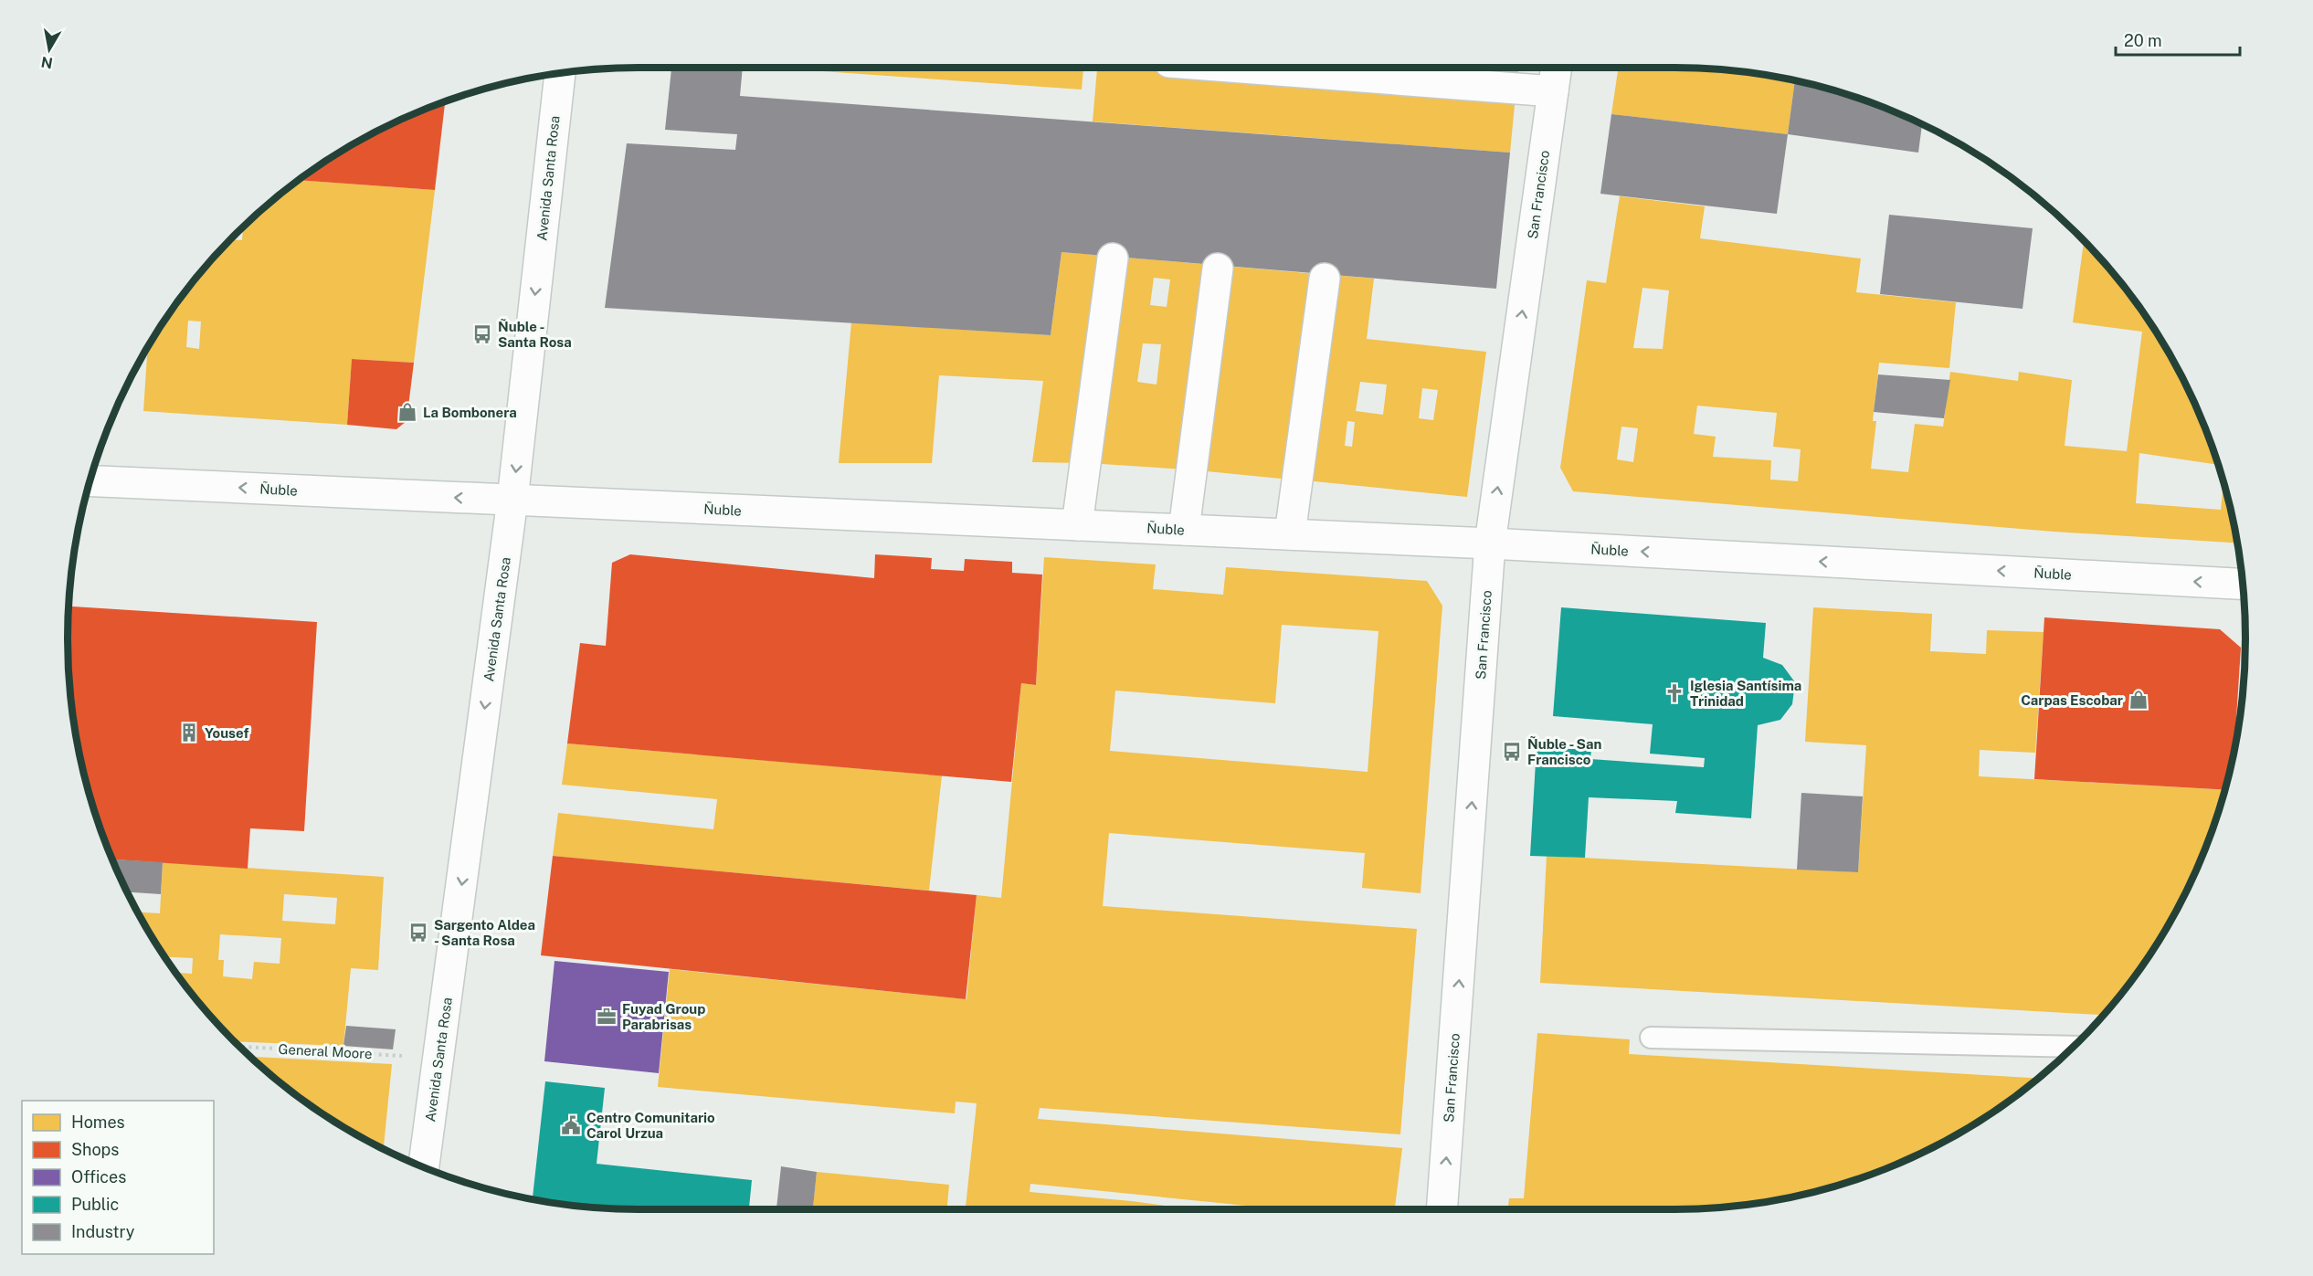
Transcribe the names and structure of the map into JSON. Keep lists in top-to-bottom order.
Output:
{
  "streets": {
    "main road": ["Avenida Santa Rosa", "San Francisco", "Ñuble"],
    "path": ["General Moore"]
  },
  "crossings": [
    ["Avenida Santa Rosa", "Ñuble"],
    ["San Francisco", "Ñuble"]
  ],
  "one_way": ["Avenida Santa Rosa", "San Francisco", "Ñuble"],
  "places": {
    "bus stop": ["Ñuble - Santa Rosa", "Ñuble - San Francisco", "Sargento Aldea - Santa Rosa"],
    "shop": ["La Bombonera", "Carpas Escobar"],
    "church": ["Iglesia Santísima Trinidad"],
    "building": ["Yousef"],
    "office": ["Fuyad Group Parabrisas"],
    "public building": ["Centro Comunitario Carol Urzua"]
  },
  "legend": [
    "Homes",
    "Shops",
    "Offices",
    "Public",
    "Industry"
  ],
  "scale_bar": "20 m",
  "north": "bottom"
}
